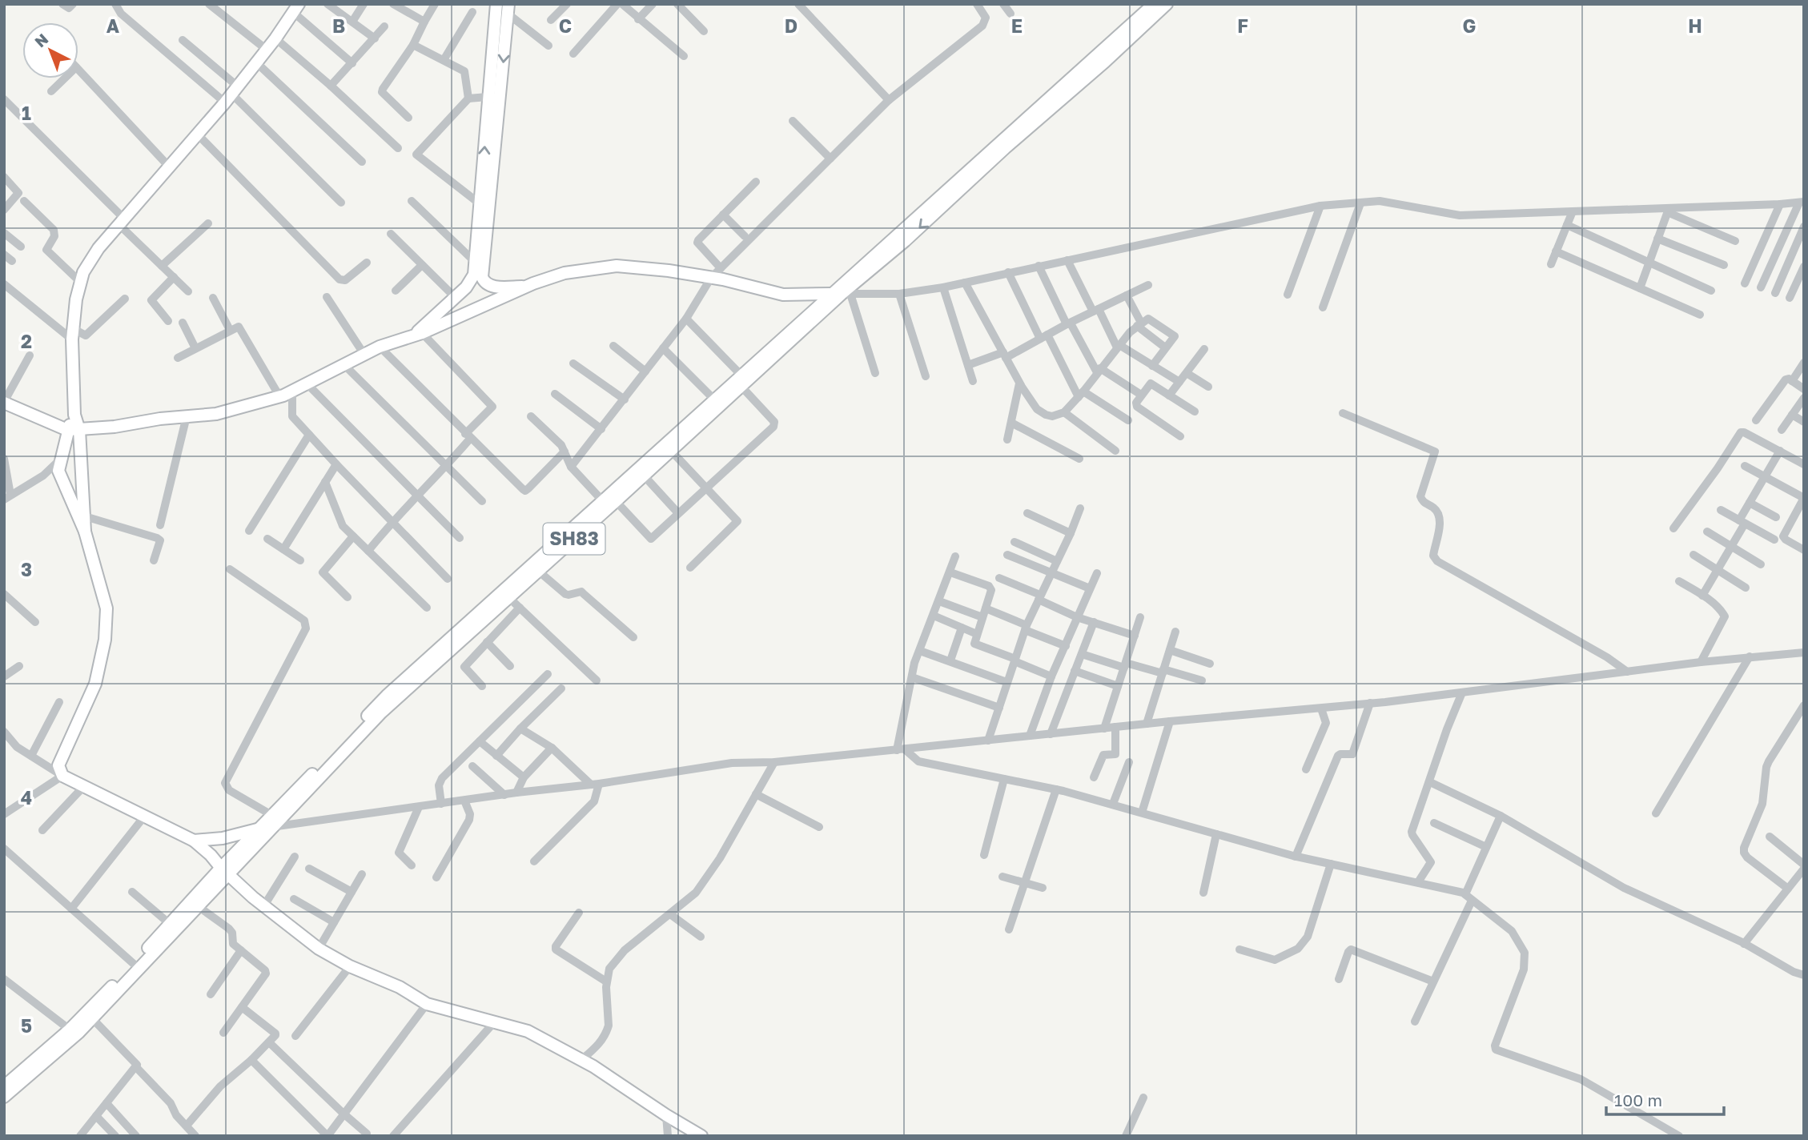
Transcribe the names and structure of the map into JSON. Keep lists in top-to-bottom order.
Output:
{
  "streets": {
    "street": ["SH83"]
  },
  "scale_bar": "100 m",
  "north": "top left",
  "grid": {
    "columns": [
      "A",
      "B",
      "C",
      "D",
      "E",
      "F",
      "G",
      "H"
    ],
    "rows": [
      "1",
      "2",
      "3",
      "4",
      "5"
    ]
  }
}
